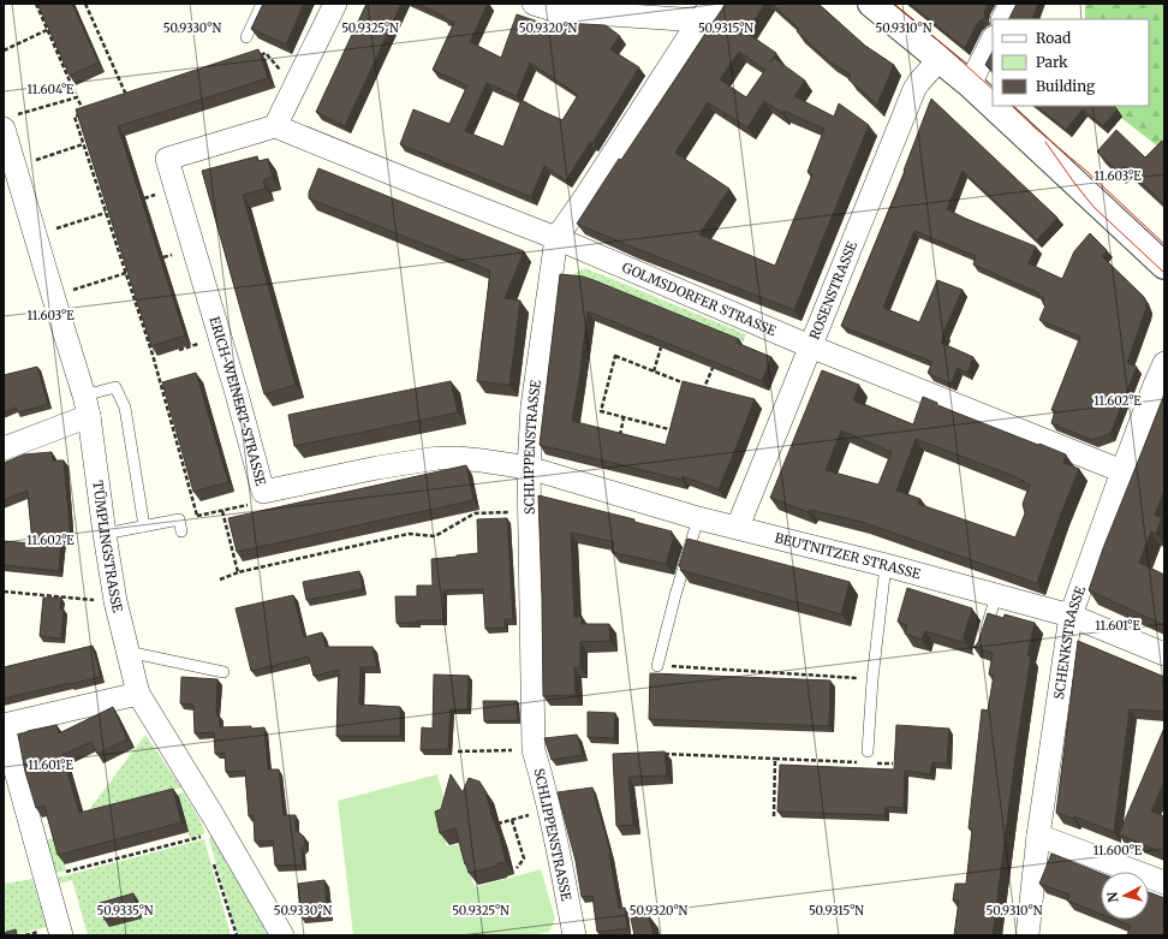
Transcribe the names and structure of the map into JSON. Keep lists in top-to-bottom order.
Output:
{
  "streets": {
    "street": [
      "ROSENSTRASSE",
      "GOLMSDORFER STRASSE",
      "ERICH-WEINERT-STRASSE",
      "SCHLIPPENSTRASSE",
      "TÜMPLINGSTRASSE",
      "BEUTNITZER STRASSE",
      "SCHENKSTRASSE"
    ]
  },
  "crossings": [
    ["ROSENSTRASSE", "GOLMSDORFER STRASSE"],
    ["ROSENSTRASSE", "BEUTNITZER STRASSE"],
    ["GOLMSDORFER STRASSE", "ERICH-WEINERT-STRASSE"],
    ["GOLMSDORFER STRASSE", "SCHLIPPENSTRASSE"],
    ["GOLMSDORFER STRASSE", "SCHENKSTRASSE"],
    ["ERICH-WEINERT-STRASSE", "SCHLIPPENSTRASSE"],
    ["ERICH-WEINERT-STRASSE", "BEUTNITZER STRASSE"],
    ["SCHLIPPENSTRASSE", "BEUTNITZER STRASSE"],
    ["BEUTNITZER STRASSE", "SCHENKSTRASSE"]
  ],
  "legend": ["Road", "Park", "Building"],
  "north": "left",
  "coordinates": [
    "50.9330°N",
    "50.9325°N",
    "50.9320°N",
    "50.9315°N",
    "50.9310°N",
    "11.604°E",
    "11.603°E",
    "11.602°E",
    "11.601°E",
    "11.600°E",
    "50.9335°N"
  ]
}
